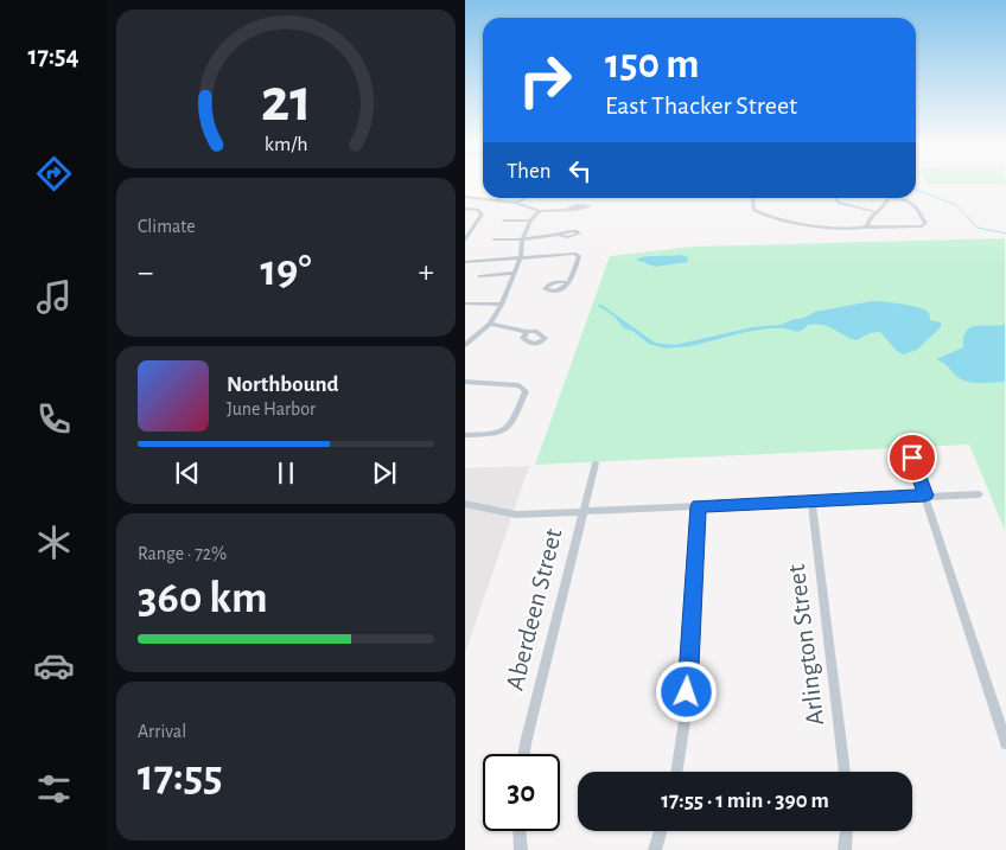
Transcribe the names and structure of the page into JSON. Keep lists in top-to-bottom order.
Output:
{
  "streets": {
    "street": ["Aberdeen Street", "Arlington Street"]
  },
  "page": {
    "tabs": "17:54",
    "turn": ["150 m", "East Thacker Street"],
    "then": "Then",
    "tile": [
      "Climate",
      ["Range · 72%", "360 km"],
      ["Arrival", "17:55"]
    ],
    "heat": ["−", "19°", "+"],
    "song": ["Northbound", "June Harbor"],
    "limit": "30",
    "trip": "17:55 · 1 min · 390 m",
    "gauge": ["21", "km/h"]
  }
}
